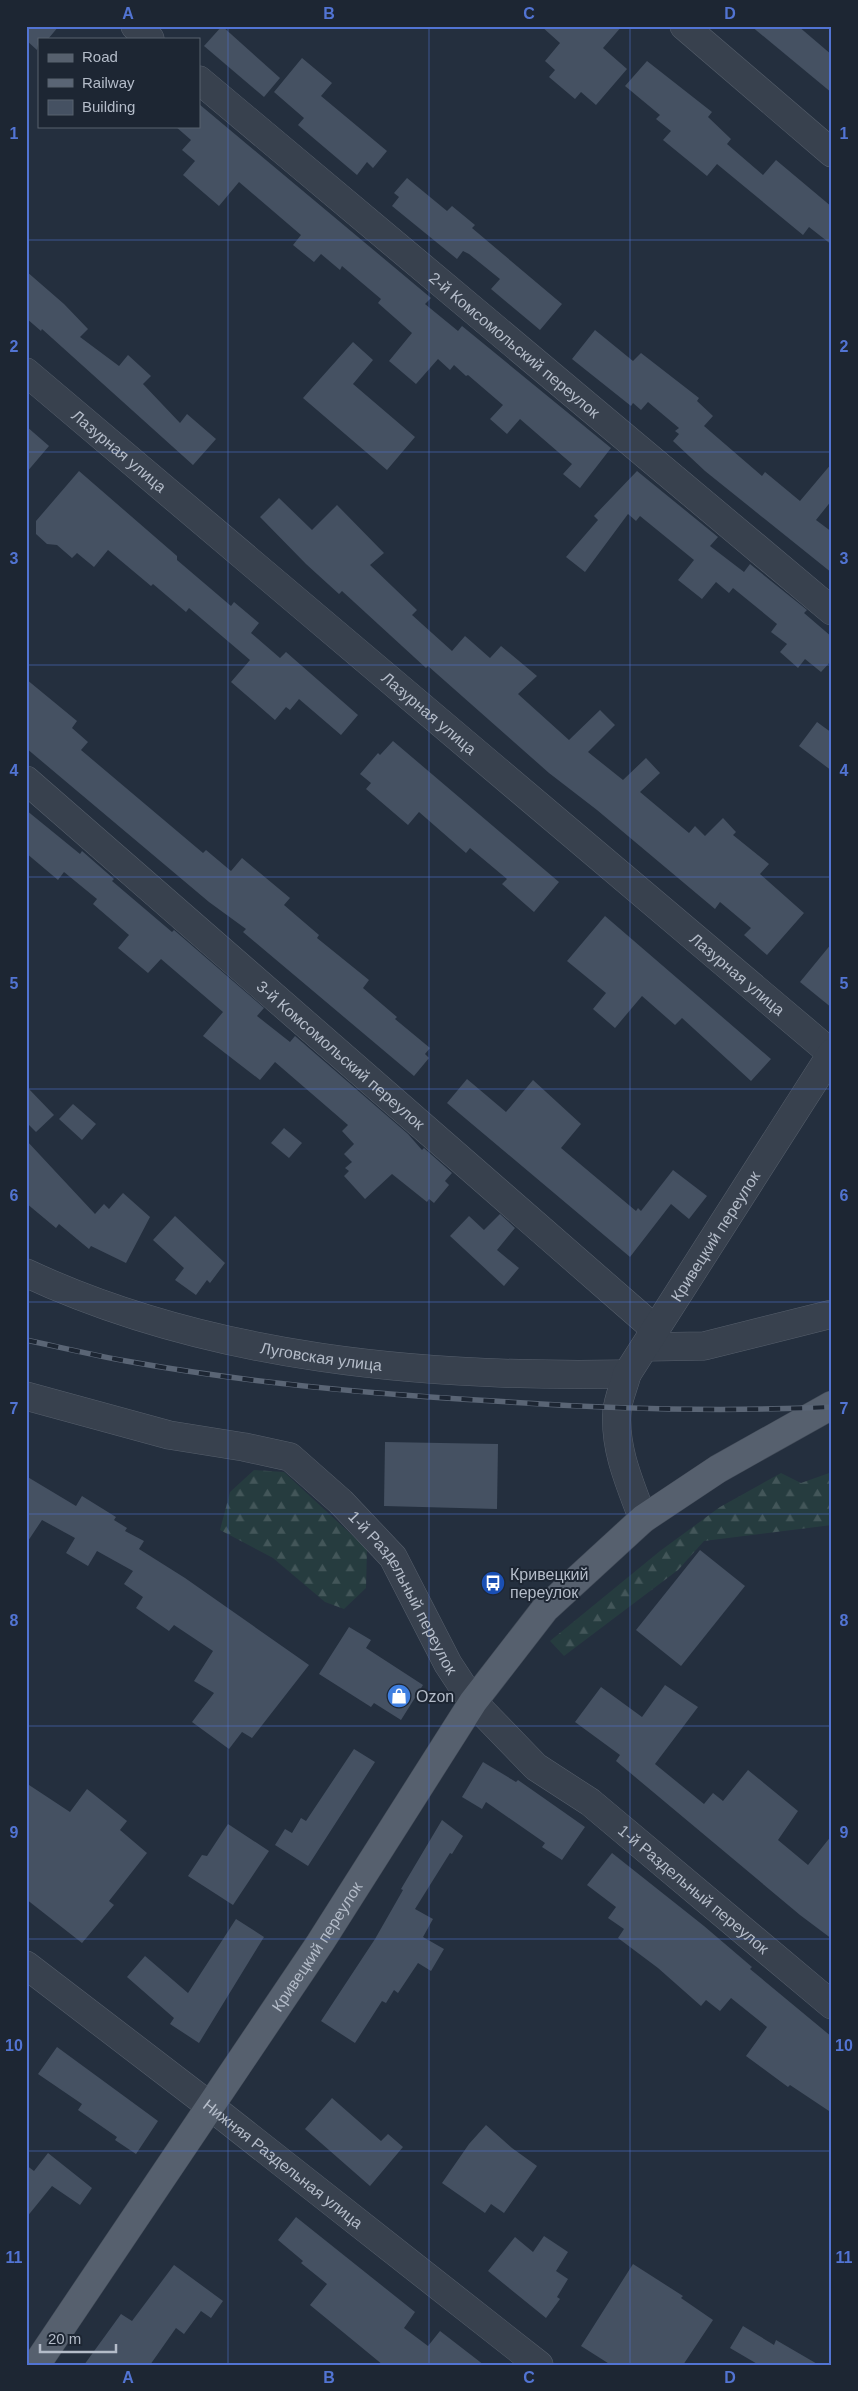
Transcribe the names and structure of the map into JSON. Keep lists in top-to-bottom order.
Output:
{
  "streets": {
    "main road": ["Кривецкий переулок"],
    "street": [
      "2-й Комсомольский переулок",
      "Лазурная улица",
      "3-й Комсомольский переулок",
      "Луговская улица",
      "1-й Раздельный переулок",
      "Нижняя Раздельная улица"
    ]
  },
  "crossings": [
    ["Лазурная улица", "Кривецкий переулок"],
    ["3-й Комсомольский переулок", "Кривецкий переулок"],
    ["Кривецкий переулок", "Луговская улица"],
    ["Кривецкий переулок", "1-й Раздельный переулок"],
    ["Кривецкий переулок", "Нижняя Раздельная улица"]
  ],
  "places": {
    "bus stop": ["Кривецкий переулок"],
    "shop": ["Ozon"]
  },
  "legend": ["Road", "Railway", "Building"],
  "scale_bar": "20 m",
  "grid": {
    "columns": [
      "A",
      "B",
      "C",
      "D"
    ],
    "rows": [
      "1",
      "2",
      "3",
      "4",
      "5",
      "6",
      "7",
      "8",
      "9",
      "10",
      "11"
    ]
  }
}
